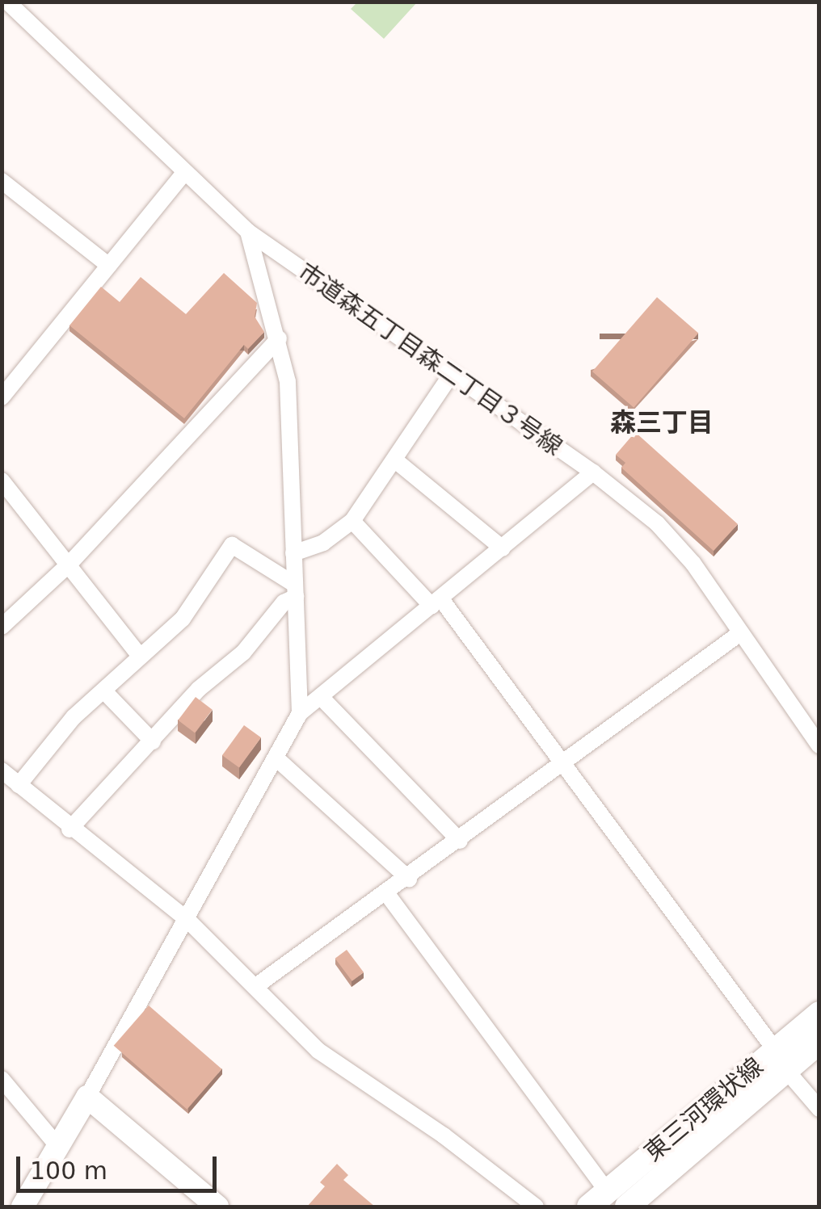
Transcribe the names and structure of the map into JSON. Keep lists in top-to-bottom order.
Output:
{
  "streets": {
    "main road": ["東三河環状線"],
    "street": ["市道森五丁目森二丁目３号線"]
  },
  "districts": ["森三丁目"],
  "scale_bar": "100 m"
}
